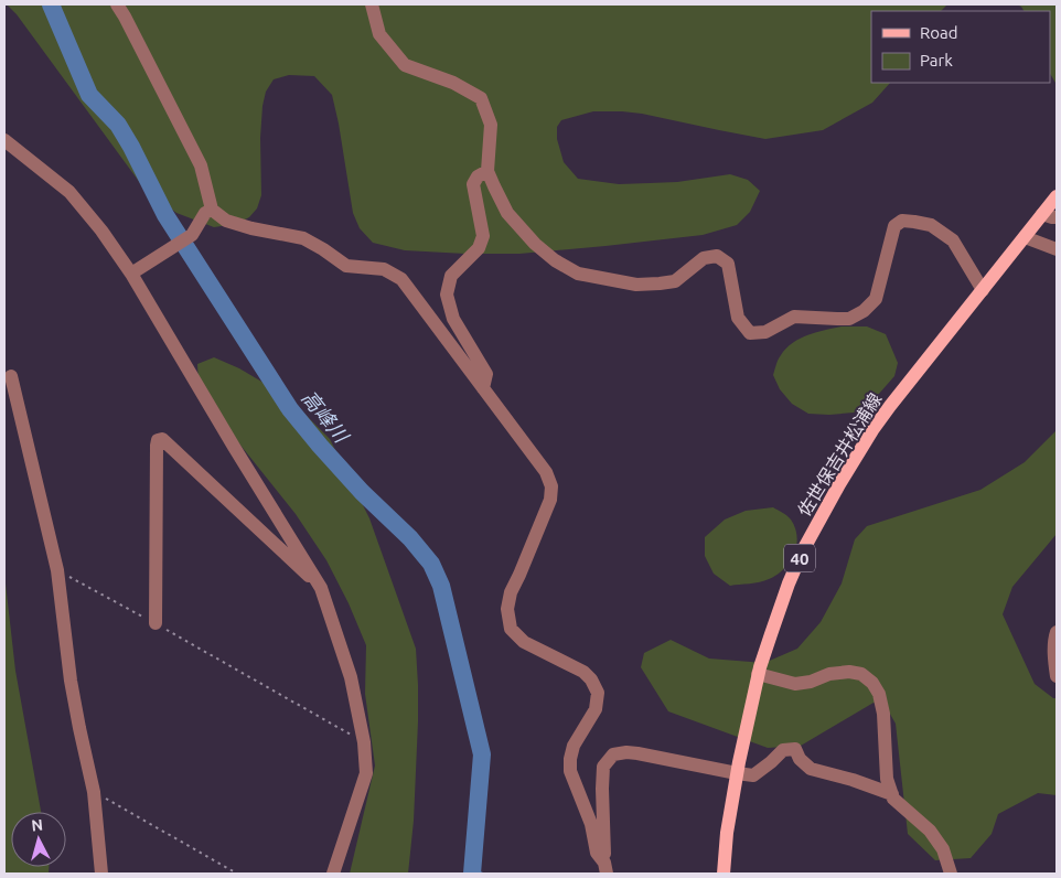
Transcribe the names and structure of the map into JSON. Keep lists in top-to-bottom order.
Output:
{
  "streets": {
    "main road": ["佐世保吉井松浦線", "40"]
  },
  "water": ["高峰川"],
  "legend": ["Road", "Park"],
  "north": "top"
}
